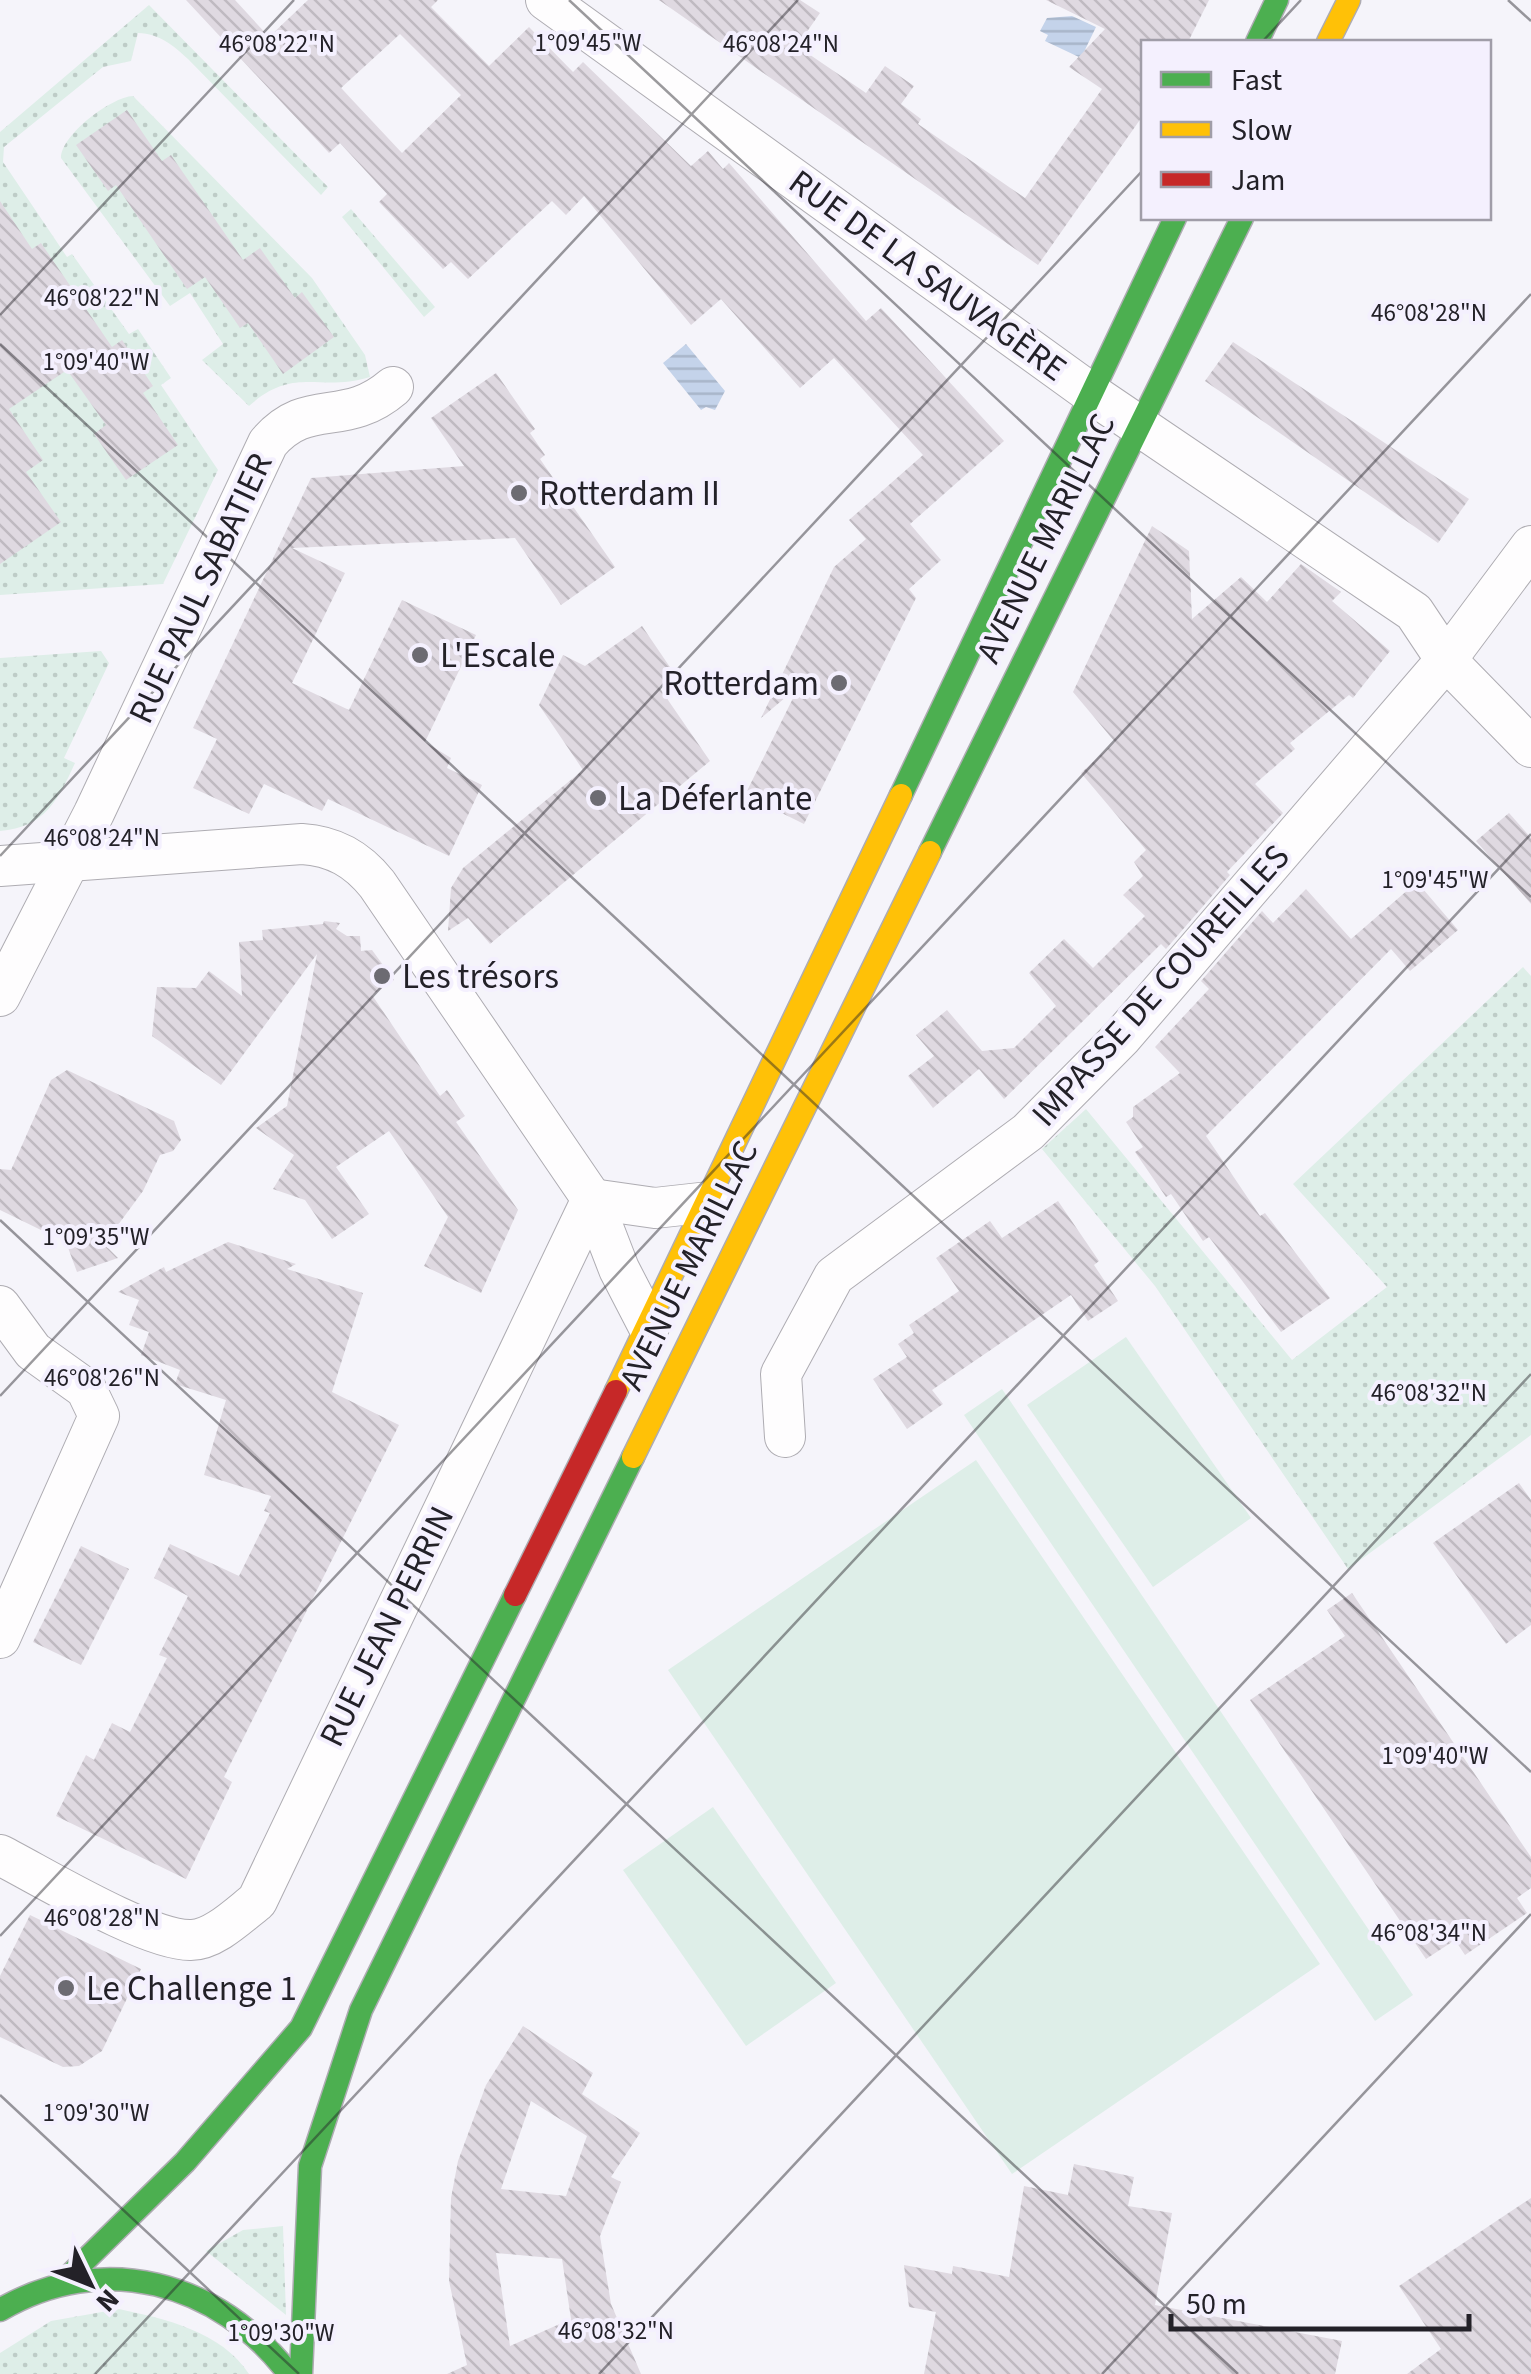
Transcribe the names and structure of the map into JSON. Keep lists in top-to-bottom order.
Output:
{
  "streets": {
    "street": [
      "RUE DE LA SAUVAGÈRE",
      "AVENUE MARILLAC",
      "RUE PAUL SABATIER",
      "IMPASSE DE COUREILLES",
      "RUE JEAN PERRIN"
    ]
  },
  "crossings": [
    ["RUE DE LA SAUVAGÈRE", "AVENUE MARILLAC"],
    ["RUE DE LA SAUVAGÈRE", "IMPASSE DE COUREILLES"]
  ],
  "places": [
    "Rotterdam II",
    "L'Escale",
    "Rotterdam",
    "La Déferlante",
    "Les trésors",
    "Le Challenge 1"
  ],
  "legend": ["Fast", "Slow", "Jam"],
  "scale_bar": "50 m",
  "north": "bottom right",
  "coordinates": [
    "1°09'45\"W",
    "46°08'22\"N",
    "46°08'24\"N",
    "46°08'28\"N",
    "1°09'40\"W",
    "1°09'35\"W",
    "46°08'26\"N",
    "46°08'32\"N",
    "46°08'34\"N",
    "1°09'30\"W"
  ]
}
